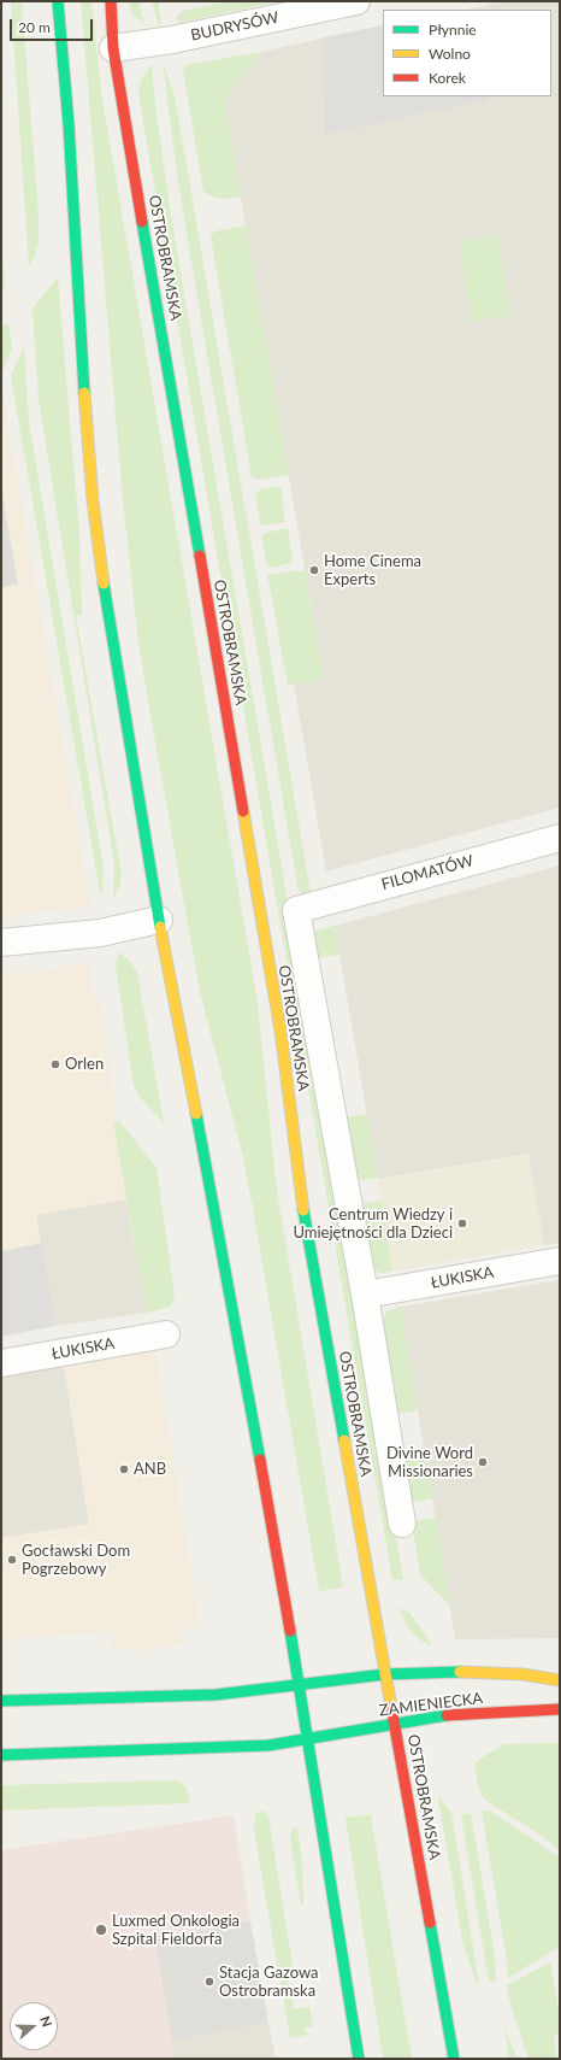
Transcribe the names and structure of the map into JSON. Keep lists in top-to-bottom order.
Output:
{
  "streets": {
    "main road": ["OSTROBRAMSKA", "ZAMIENIECKA"],
    "street": ["BUDRYSÓW", "FILOMATÓW", "ŁUKISKA"]
  },
  "crossings": [
    ["BUDRYSÓW", "OSTROBRAMSKA"],
    ["OSTROBRAMSKA", "ZAMIENIECKA"],
    ["FILOMATÓW", "ŁUKISKA"]
  ],
  "places": [
    "Home Cinema Experts",
    "Orlen",
    "Centrum Wiedzy i Umiejętności dla Dzieci",
    "Divine Word Missionaries",
    "ANB",
    "Gocławski Dom Pogrzebowy",
    "Luxmed Onkologia Szpital Fieldorfa",
    "Stacja Gazowa Ostrobramska"
  ],
  "legend": ["Płynnie", "Wolno", "Korek"],
  "scale_bar": "20 m",
  "north": "right"
}
